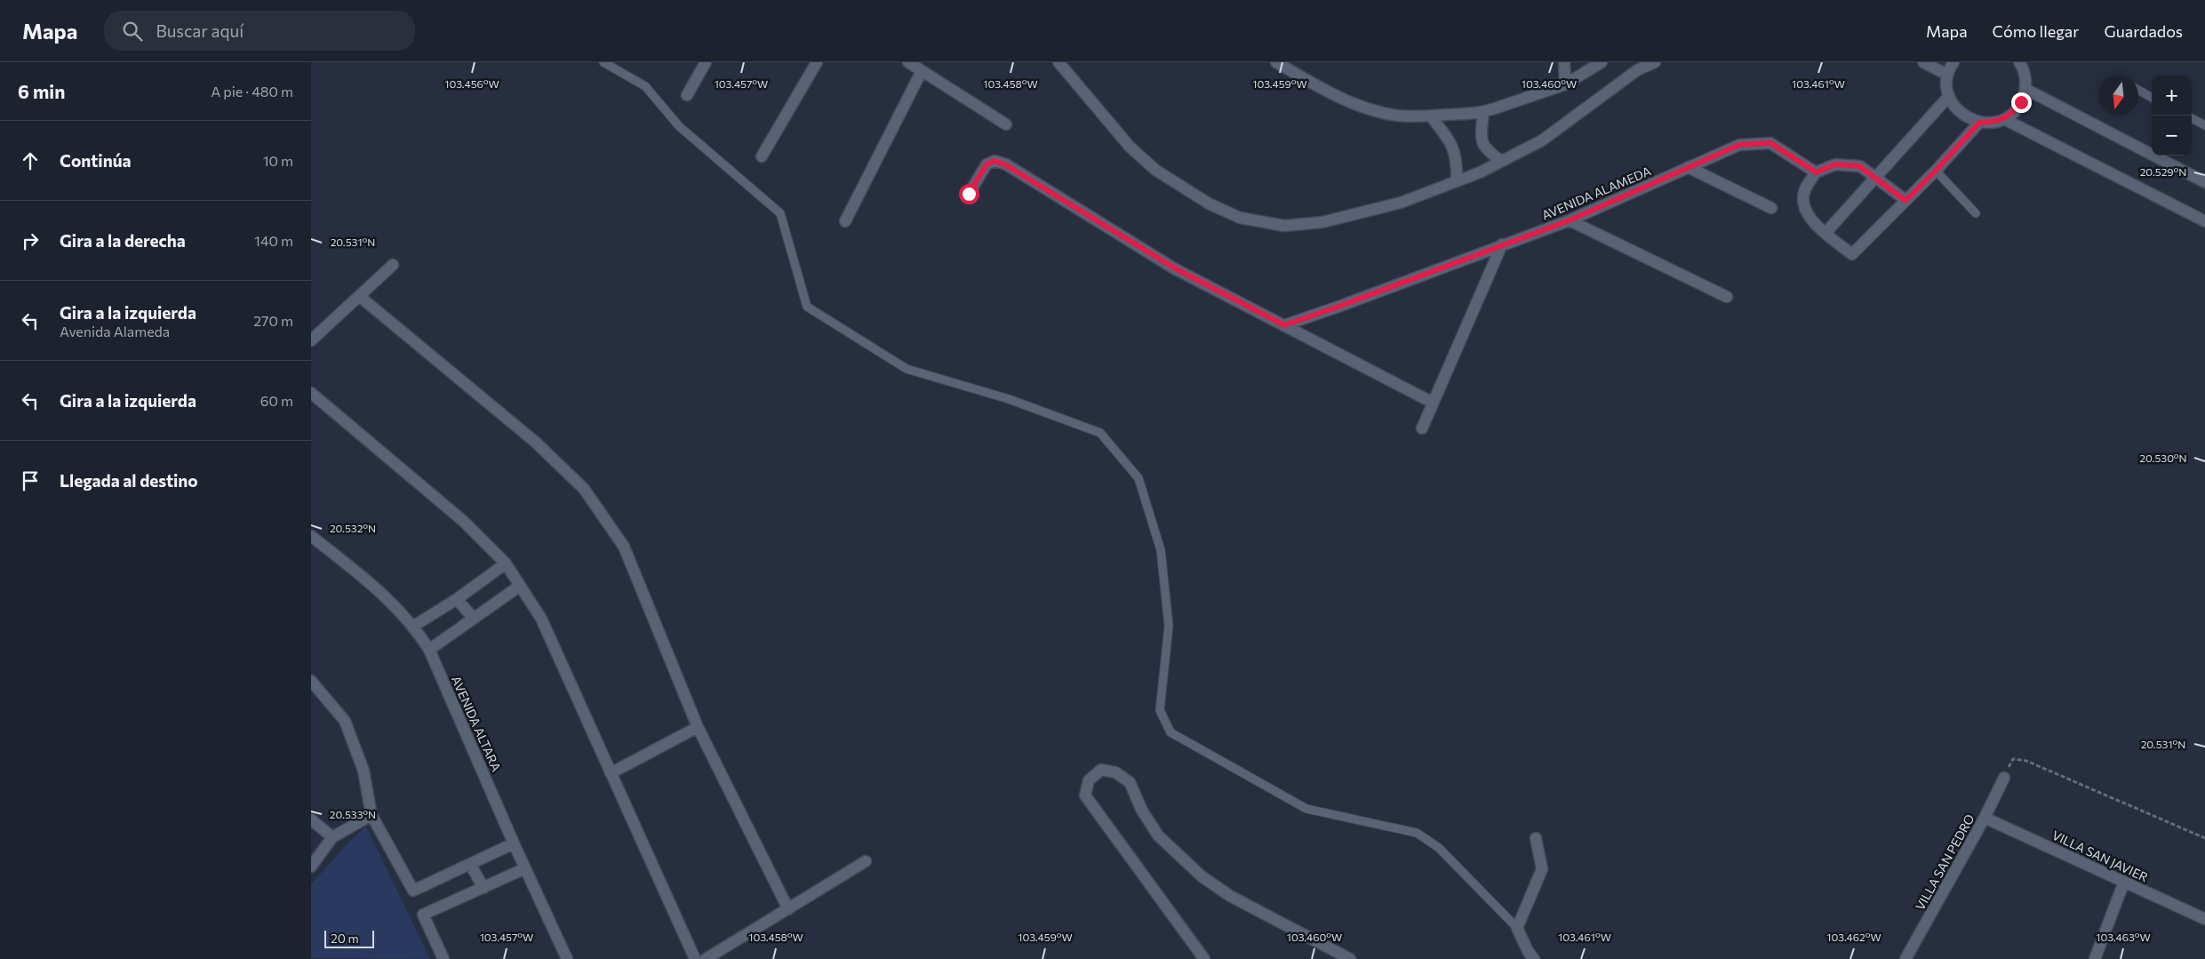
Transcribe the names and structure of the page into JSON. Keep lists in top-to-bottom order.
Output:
{
  "streets": {
    "street": [
      "AVENIDA ALAMEDA",
      "AVENIDA ALTARA",
      "VILLA SAN JAVIER",
      "VILLA SAN PEDRO"
    ]
  },
  "crossings": [
    ["VILLA SAN JAVIER", "VILLA SAN PEDRO"]
  ],
  "scale_bar": "20 m",
  "north": "bottom",
  "page": {
    "header": "Mapa",
    "search": "Buscar aquí",
    "nav": ["Mapa", "Cómo llegar", "Guardados"],
    "heading": ["6 min", "A pie · 480 m"],
    "map_buttons": ["+", "−"],
    "list": [
      ["Continúa", "10 m"],
      ["Gira a la derecha", "140 m"],
      ["Gira a la izquierda", "Avenida Alameda", "270 m"],
      ["Gira a la izquierda", "60 m"],
      "Llegada al destino"
    ],
    "scale": "20 m"
  },
  "coordinates": [
    "103.456°W",
    "103.457°W",
    "103.458°W",
    "103.459°W",
    "103.460°W",
    "103.461°W",
    "20.529°N",
    "20.531°N",
    "20.530°N",
    "20.532°N",
    "20.533°N",
    "103.462°W",
    "103.463°W"
  ]
}
